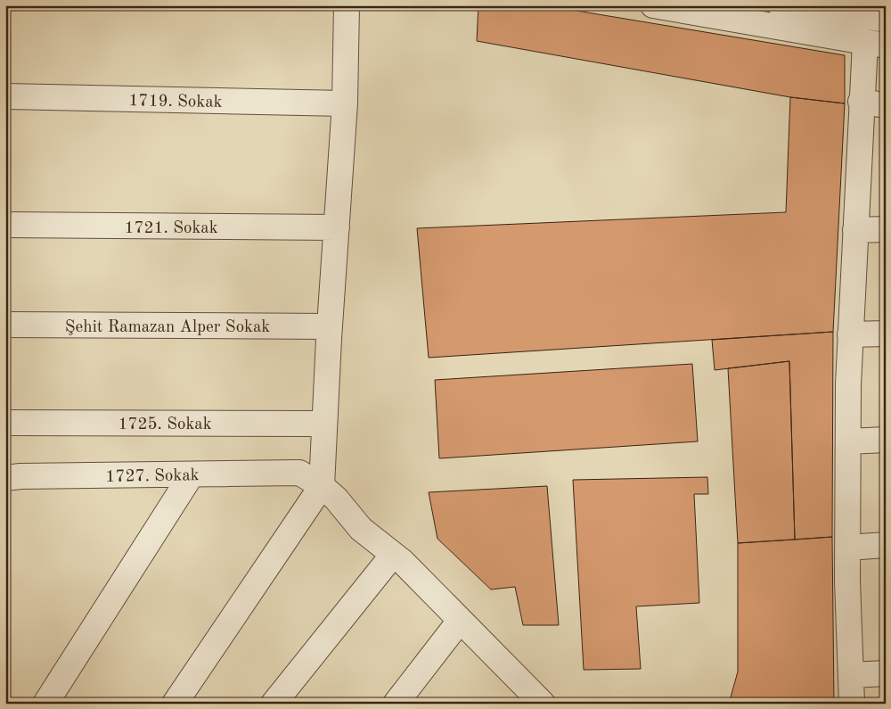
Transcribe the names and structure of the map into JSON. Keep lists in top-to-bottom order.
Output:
{
  "streets": {
    "street": [
      "1719. Sokak",
      "1721. Sokak",
      "Şehit Ramazan Alper Sokak",
      "1725. Sokak",
      "1727. Sokak"
    ]
  }
}
